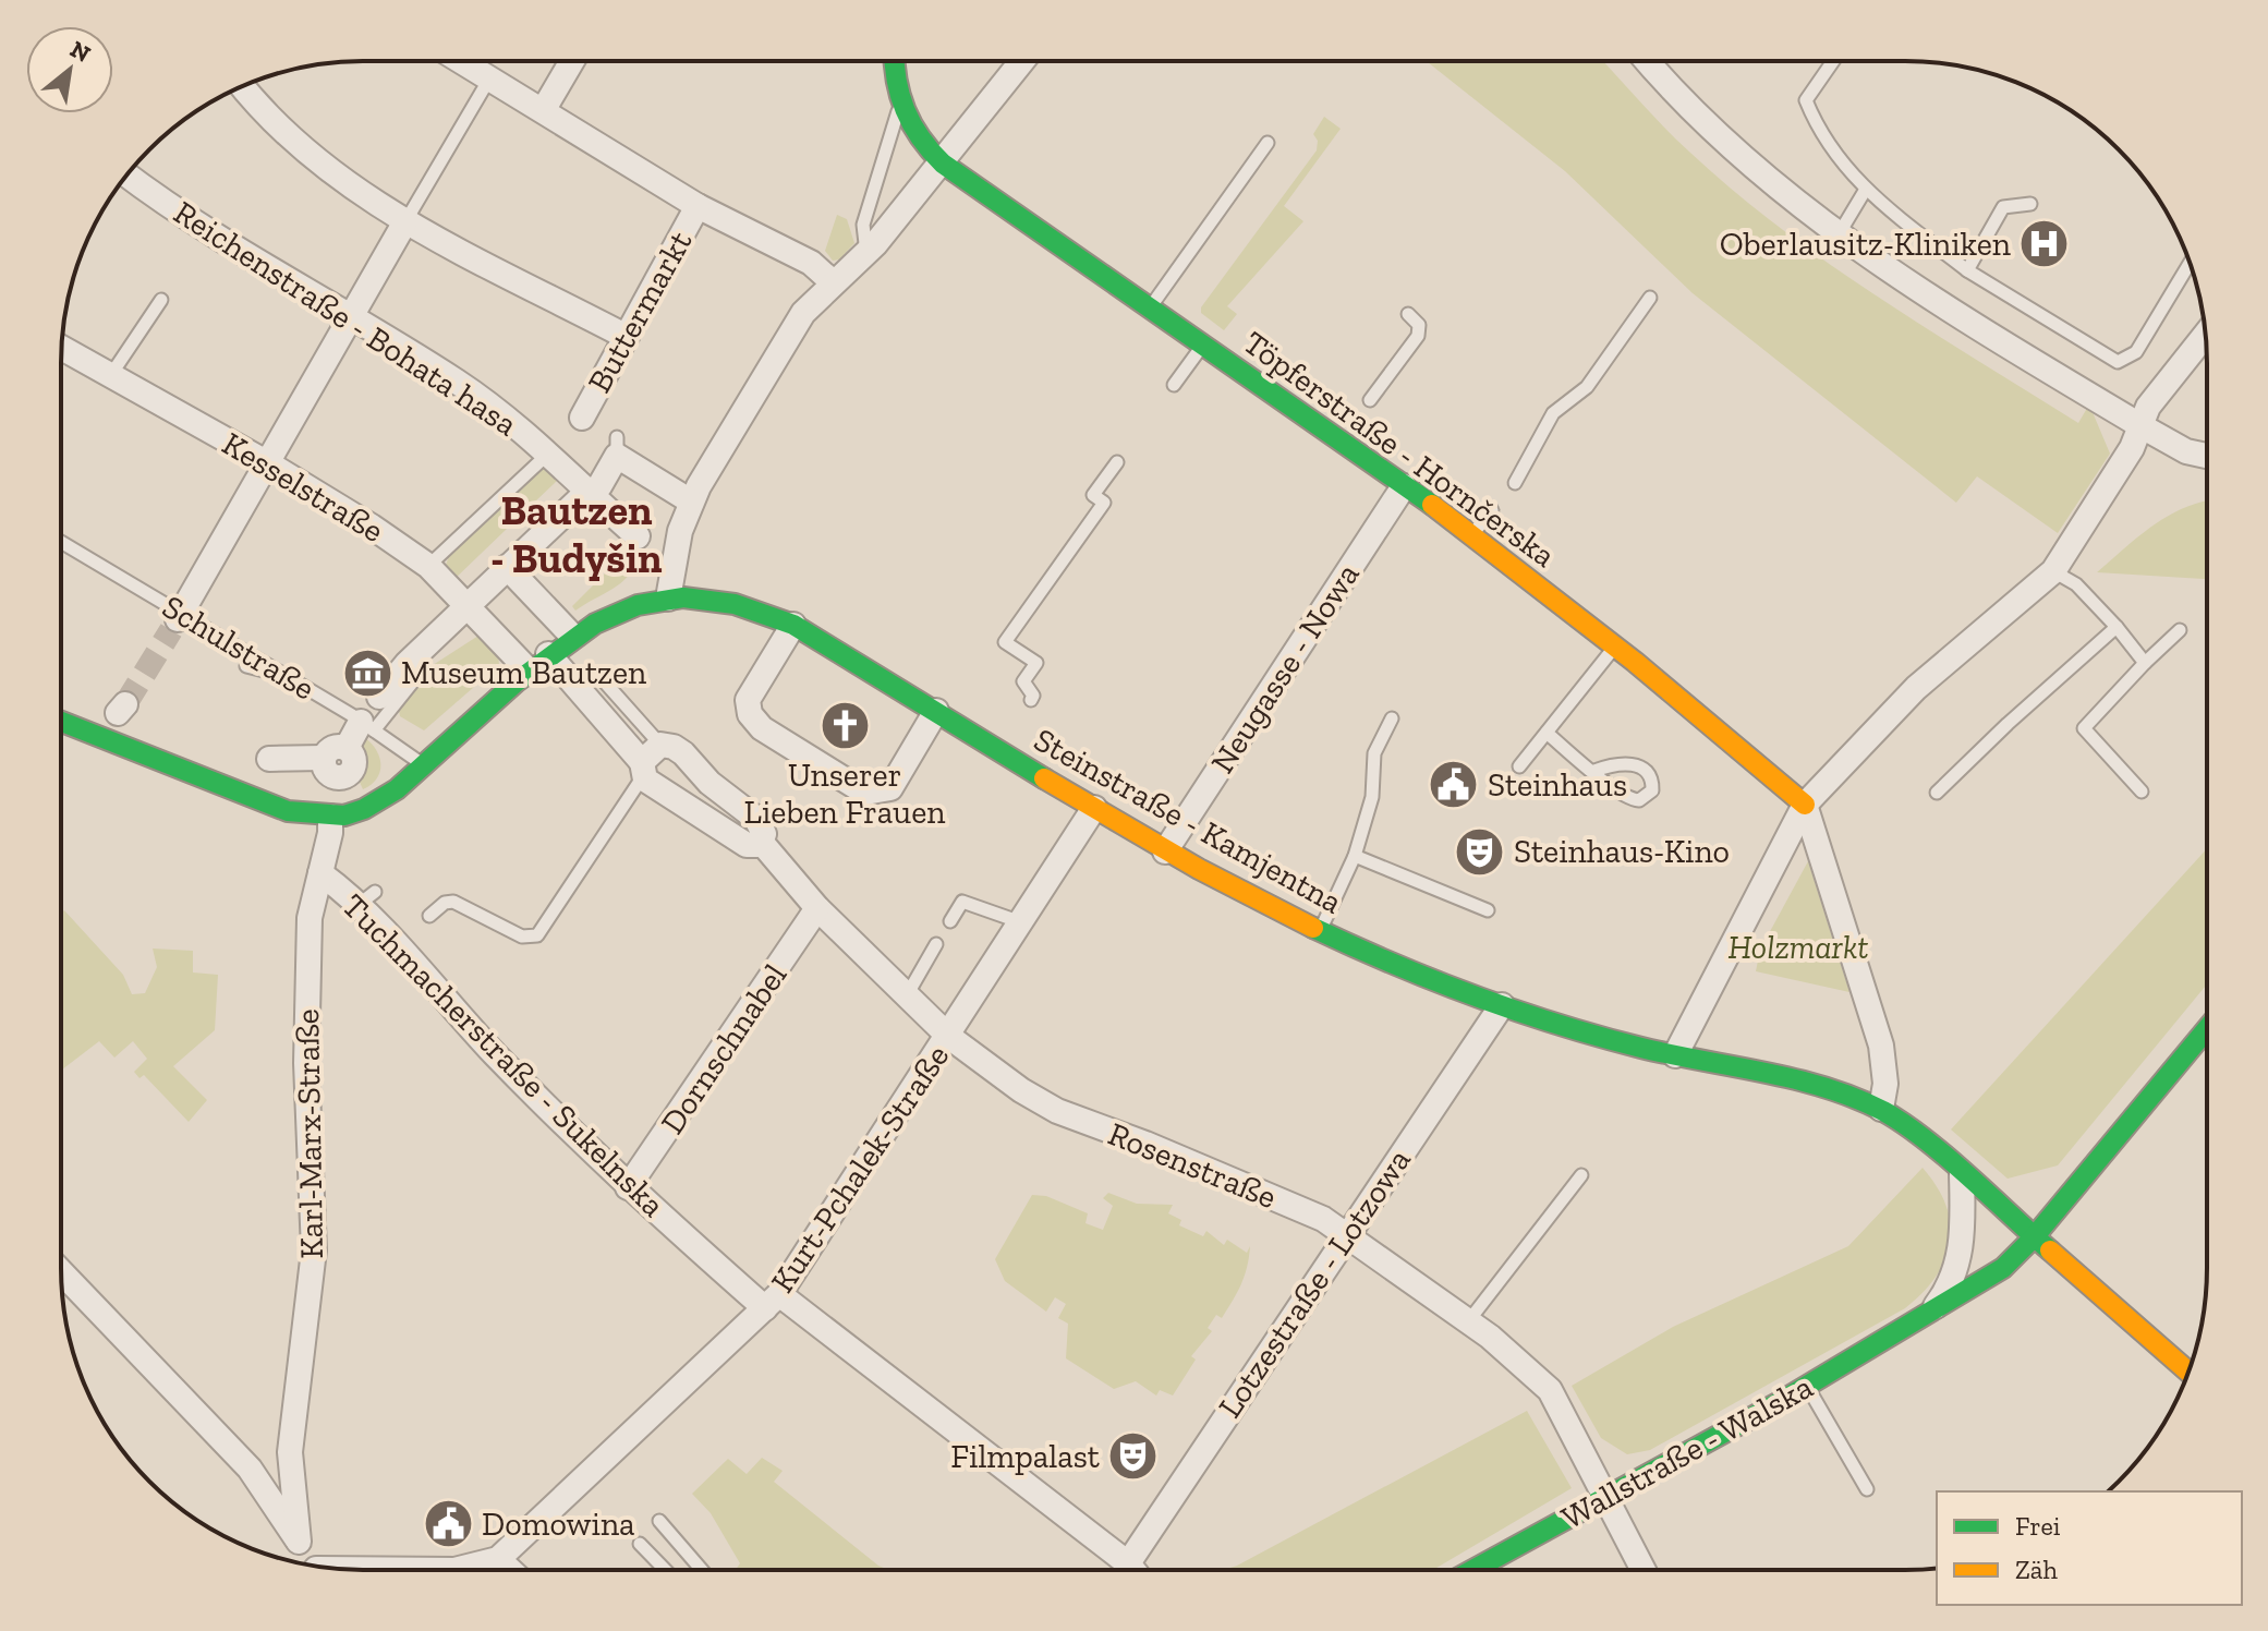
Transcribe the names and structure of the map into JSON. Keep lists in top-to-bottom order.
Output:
{
  "streets": {
    "main road": ["Töpferstraße - Hornčerska", "Steinstraße - Kamjentna", "Wallstraße - Walska"],
    "street": [
      "Buttermarkt",
      "Reichenstraße - Bohata hasa",
      "Kesselstraße",
      "Neugasse - Nowa",
      "Dornschnabel",
      "Tuchmacherstraße - Sukelnska",
      "Karl-Marx-Straße",
      "Rosenstraße",
      "Kurt-Pchalek-Straße",
      "Lotzestraße - Lotzowa"
    ],
    "lane": ["Schulstraße"]
  },
  "crossings": [
    ["Töpferstraße - Hornčerska", "Neugasse - Nowa"],
    ["Kesselstraße", "Steinstraße - Kamjentna"],
    ["Schulstraße", "Steinstraße - Kamjentna"],
    ["Neugasse - Nowa", "Steinstraße - Kamjentna"],
    ["Steinstraße - Kamjentna", "Karl-Marx-Straße"],
    ["Steinstraße - Kamjentna", "Kurt-Pchalek-Straße"],
    ["Steinstraße - Kamjentna", "Lotzestraße - Lotzowa"],
    ["Steinstraße - Kamjentna", "Wallstraße - Walska"],
    ["Dornschnabel", "Tuchmacherstraße - Sukelnska"],
    ["Dornschnabel", "Rosenstraße"],
    ["Tuchmacherstraße - Sukelnska", "Karl-Marx-Straße"],
    ["Tuchmacherstraße - Sukelnska", "Kurt-Pchalek-Straße"],
    ["Tuchmacherstraße - Sukelnska", "Lotzestraße - Lotzowa"],
    ["Rosenstraße", "Kurt-Pchalek-Straße"],
    ["Rosenstraße", "Lotzestraße - Lotzowa"],
    ["Rosenstraße", "Wallstraße - Walska"]
  ],
  "districts": ["Bautzen - Budyšin"],
  "parks": ["Holzmarkt"],
  "places": {
    "hospital": ["Oberlausitz-Kliniken"],
    "museum": ["Museum Bautzen"],
    "church": ["Unserer Lieben Frauen"],
    "public building": ["Steinhaus", "Domowina"],
    "theatre": ["Steinhaus-Kino", "Filmpalast"]
  },
  "legend": ["Frei", "Zäh"],
  "north": "top right"
}
